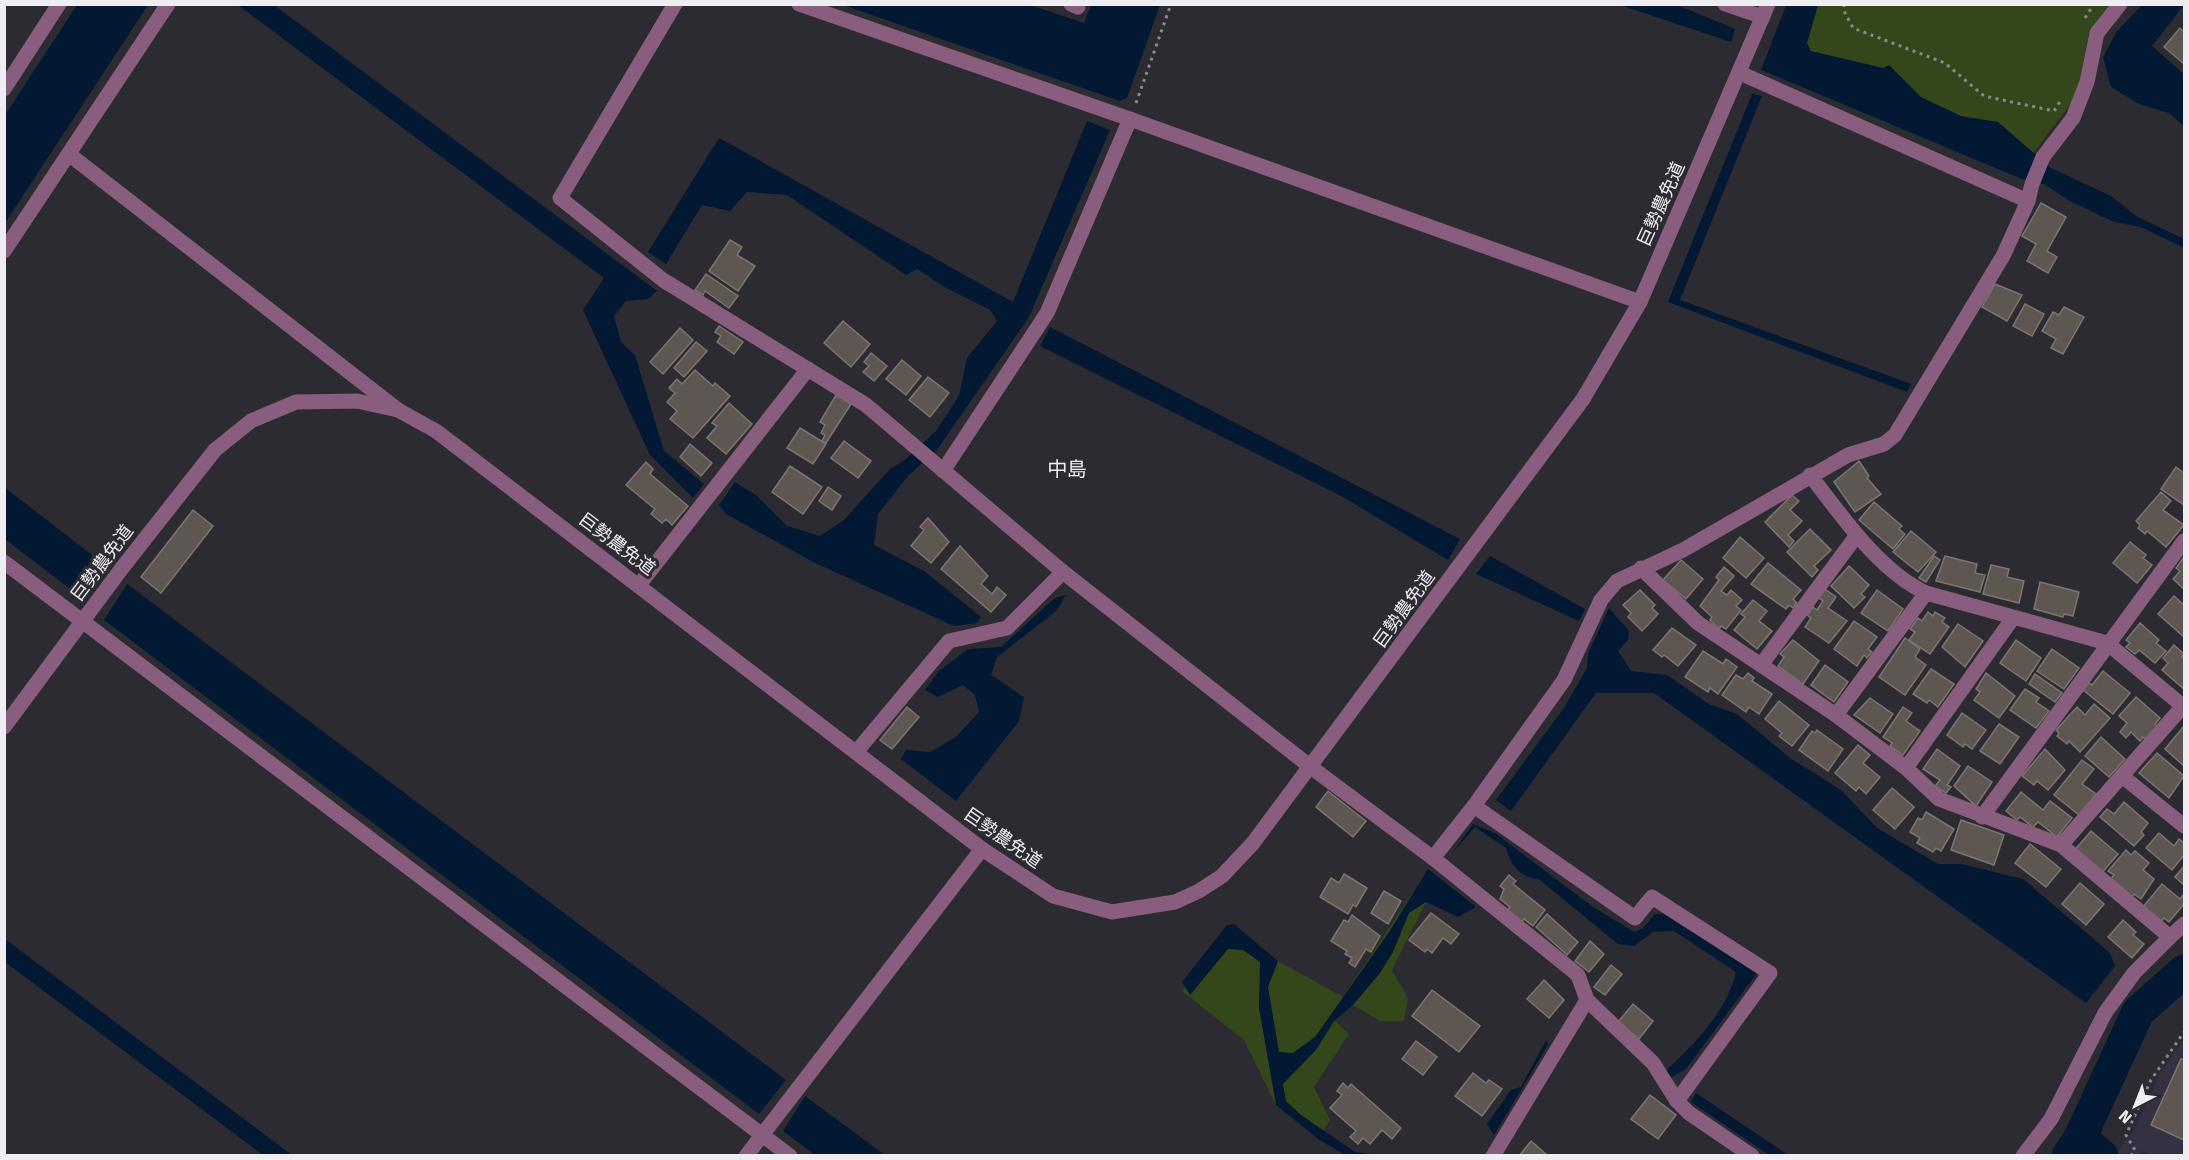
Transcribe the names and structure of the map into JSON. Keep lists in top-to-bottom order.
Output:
{
  "streets": {
    "street": ["巨勢農免道"]
  },
  "districts": ["中島"],
  "north": "bottom left"
}
